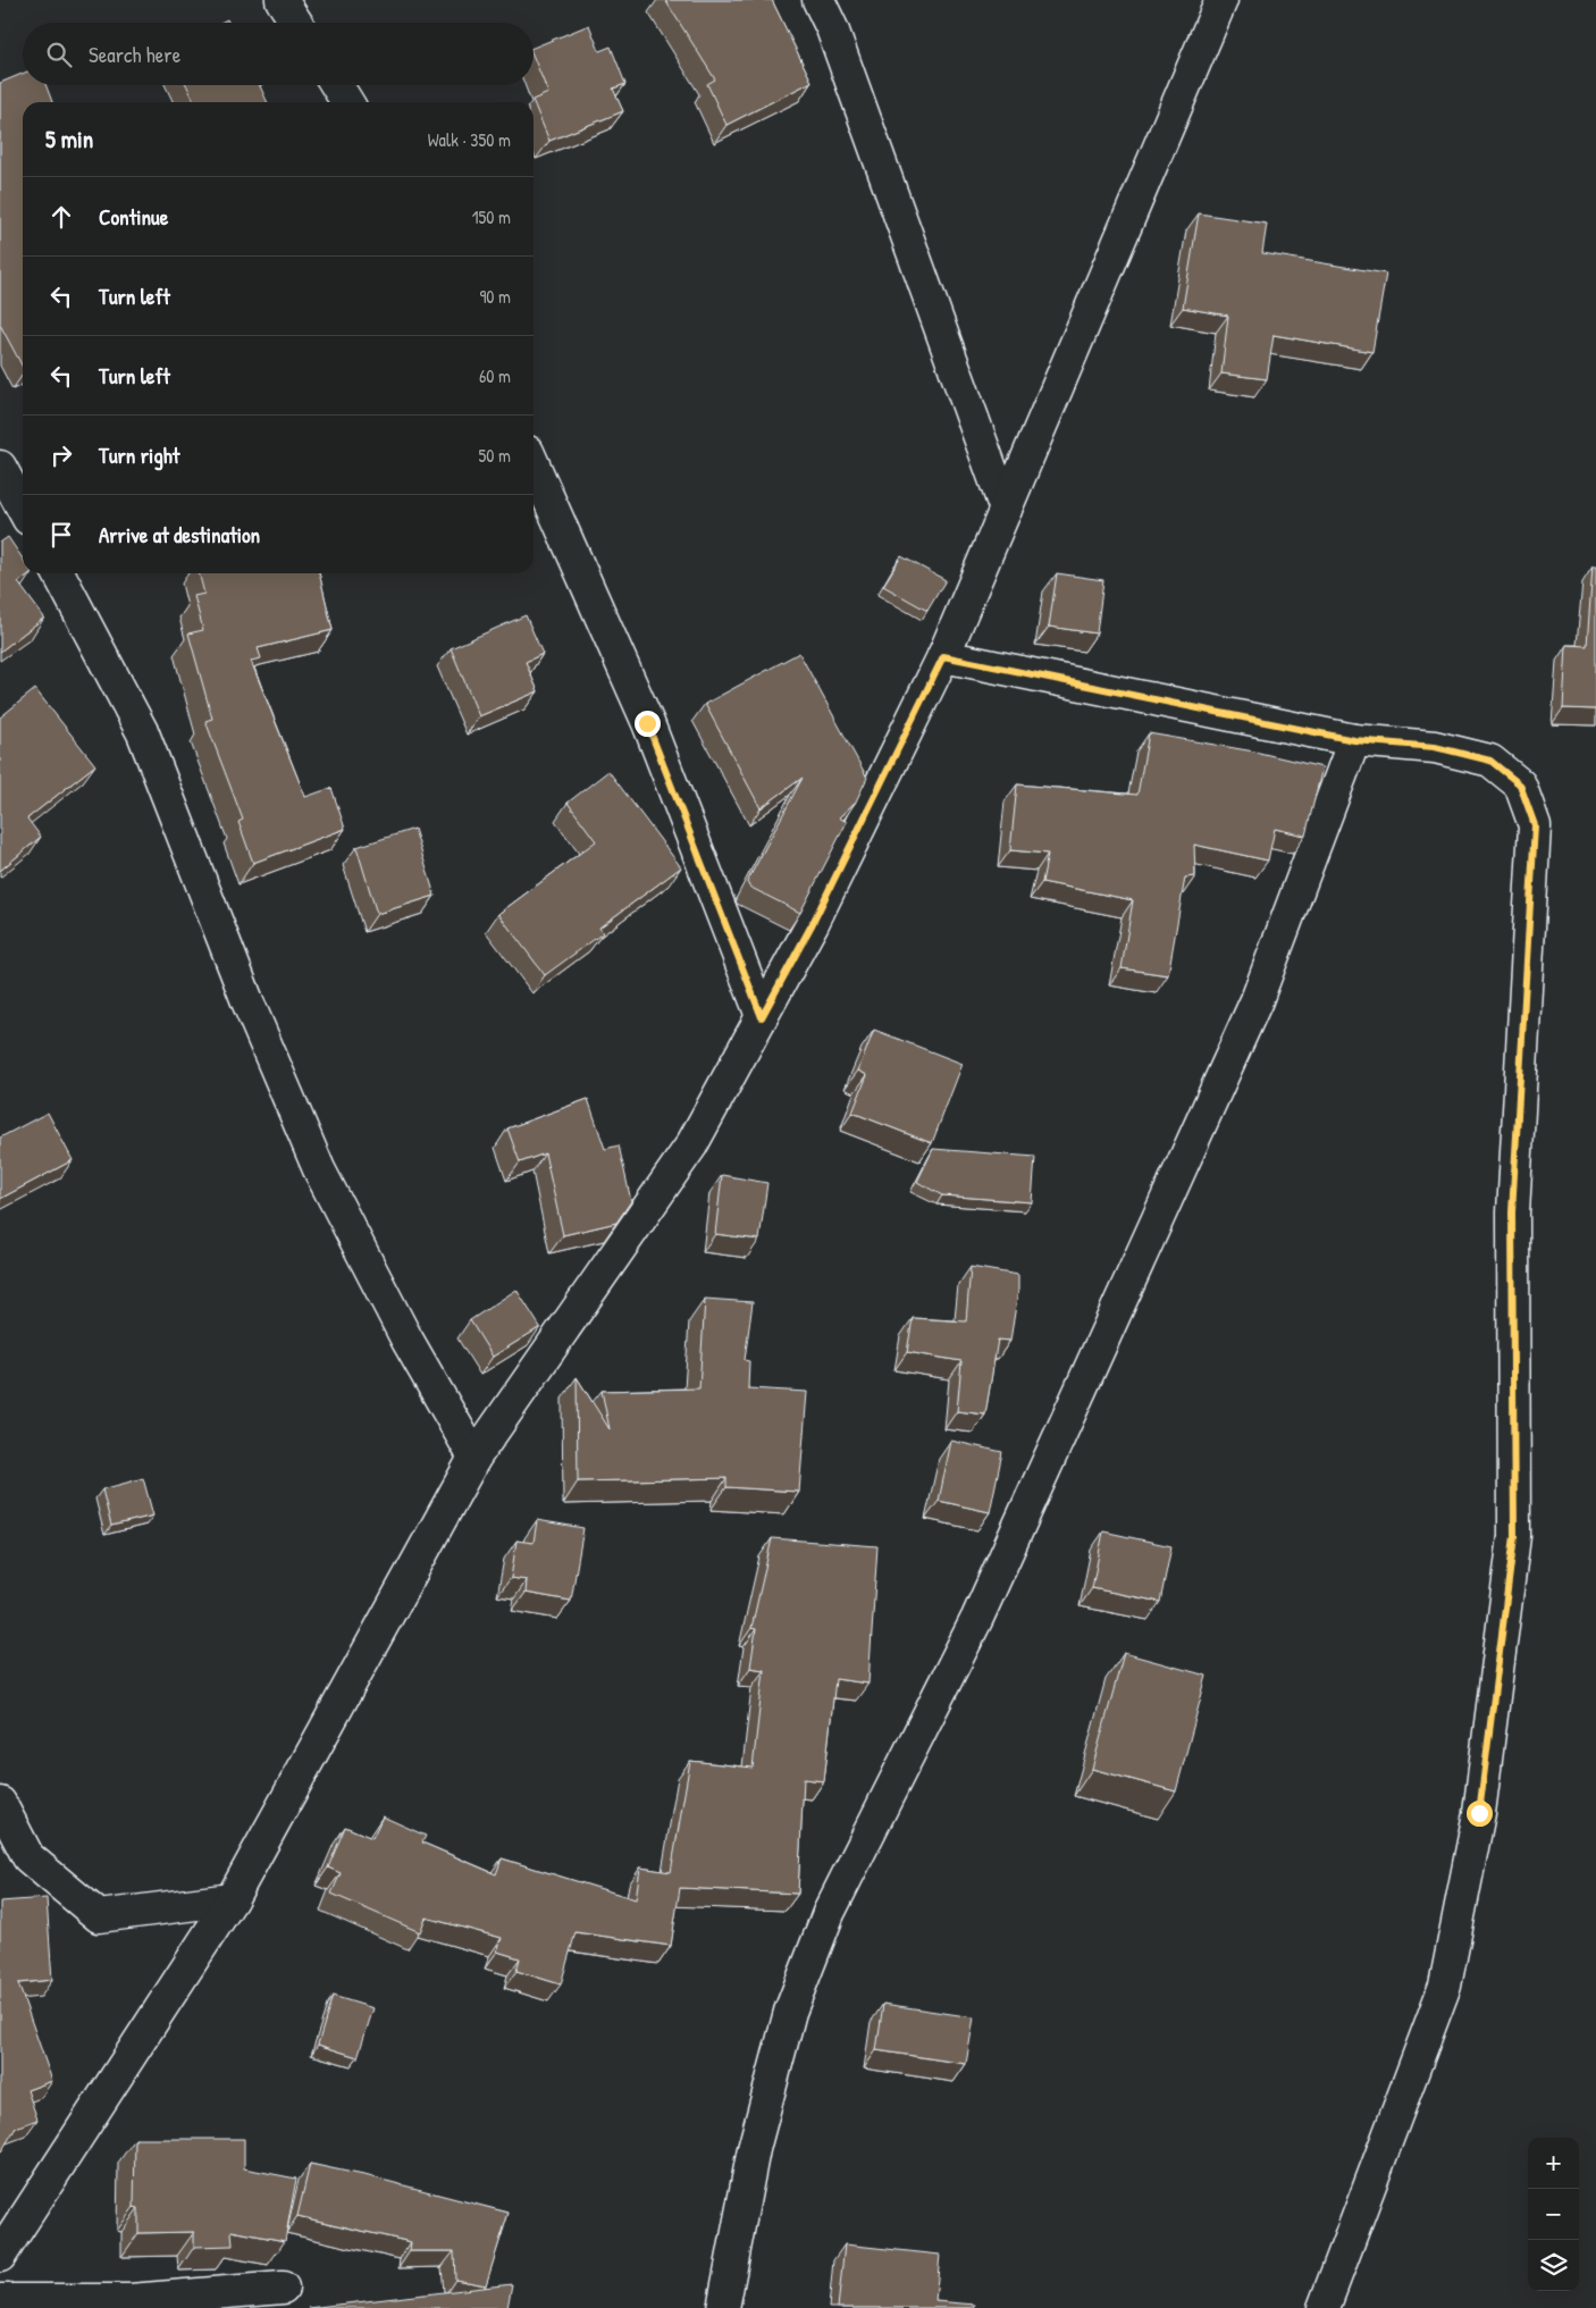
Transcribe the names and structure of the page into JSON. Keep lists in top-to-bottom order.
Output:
{
  "page": {
    "search": "Search here",
    "heading": ["5 min", "Walk · 350 m"],
    "list": [
      ["Continue", "150 m"],
      ["Turn left", "90 m"],
      ["Turn left", "60 m"],
      ["Turn right", "50 m"],
      "Arrive at destination"
    ],
    "map_buttons": ["+", "−"]
  }
}
